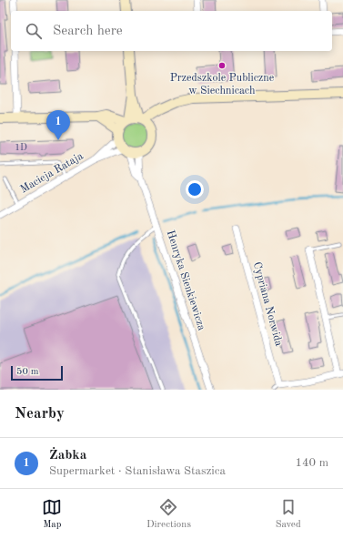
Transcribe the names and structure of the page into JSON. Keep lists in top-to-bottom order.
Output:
{
  "streets": {
    "street": ["Macieja Rataja", "Henryka Sienkiewicza", "Cypriana Norwida"]
  },
  "crossings": [
    ["Macieja Rataja", "Henryka Sienkiewicza"]
  ],
  "places": ["Przedszkole Publiczne w Siechnicach"],
  "house_numbers": ["1D"],
  "scale_bar": "50 m",
  "page": {
    "search": "Search here",
    "pins": "1",
    "scale": "50 m",
    "heading": "Nearby",
    "list": [
      {
        "mark": "1",
        "name": "Żabka",
        "note": "Supermarket · Stanisława Staszica",
        "value": "140 m"
      }
    ],
    "nav": ["Map", "Directions", "Saved"]
  }
}
